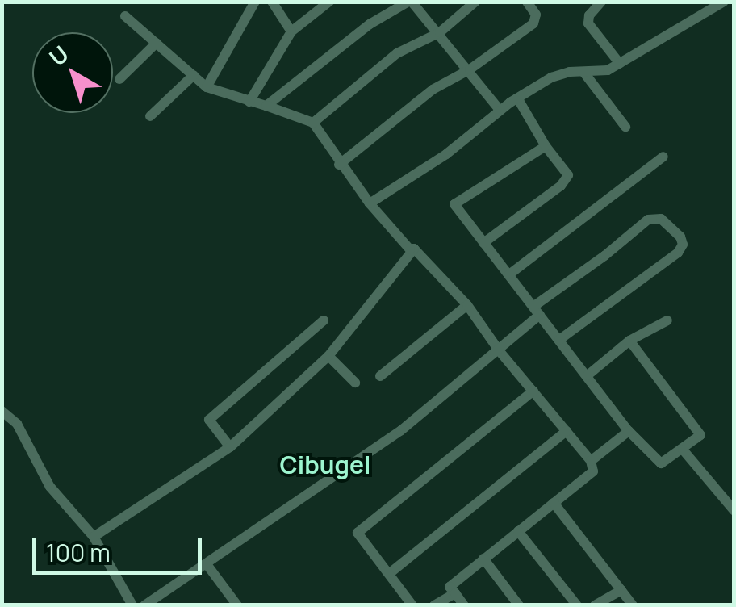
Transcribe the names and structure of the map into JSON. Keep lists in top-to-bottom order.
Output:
{
  "districts": ["Cibugel"],
  "scale_bar": "100 m",
  "north": "top left"
}
